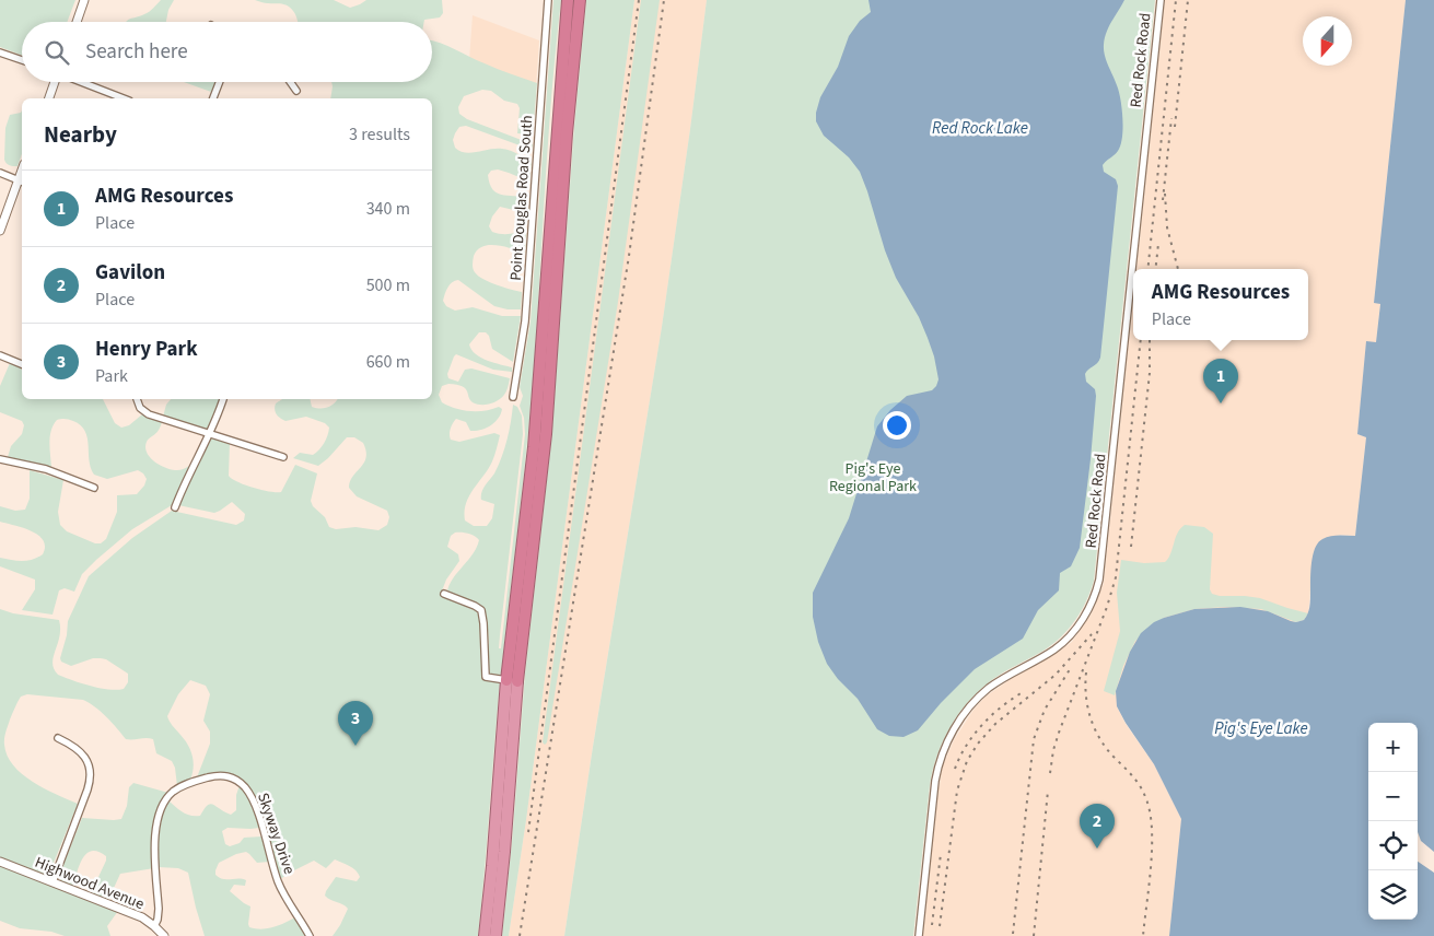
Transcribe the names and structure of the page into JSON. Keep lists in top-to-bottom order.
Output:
{
  "streets": {
    "street": [
      "Red Rock Road",
      "Point Douglas Road South",
      "Skyway Drive",
      "Highwood Avenue"
    ]
  },
  "crossings": [
    ["Skyway Drive", "Highwood Avenue"]
  ],
  "water": ["Red Rock Lake", "Pig's Eye Lake"],
  "parks": ["Pig's Eye Regional Park"],
  "north": "bottom",
  "page": {
    "search": "Search here",
    "heading": ["Nearby", "3 results"],
    "list": [
      {
        "mark": "1",
        "name": "AMG Resources",
        "note": "Place",
        "value": "340 m"
      },
      {
        "mark": "2",
        "name": "Gavilon",
        "note": "Place",
        "value": "500 m"
      },
      {
        "mark": "3",
        "name": "Henry Park",
        "note": "Park",
        "value": "660 m"
      }
    ],
    "popup": ["AMG Resources", "Place"],
    "pins": ["1", "3", "2"],
    "map_buttons": ["+", "−"]
  }
}
